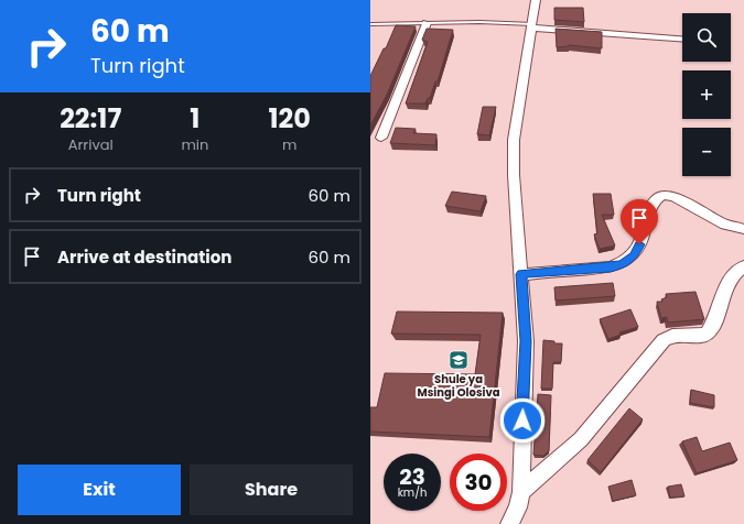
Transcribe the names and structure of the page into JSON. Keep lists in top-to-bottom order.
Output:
{
  "places": {
    "school or university": ["Shule ya Msingi Olosiva"]
  },
  "page": {
    "turn": ["60 m", "Turn right"],
    "map_buttons": ["+", "−"],
    "eta": [
      "22:17",
      "Arrival",
      "1",
      "min",
      "120",
      "m"
    ],
    "list": [
      {
        "name": "Turn right",
        "value": "60 m"
      },
      {
        "name": "Arrive at destination",
        "value": "60 m"
      }
    ],
    "speed": "23 km/h",
    "limit": "30",
    "buttons": ["Exit", "Share"]
  }
}
